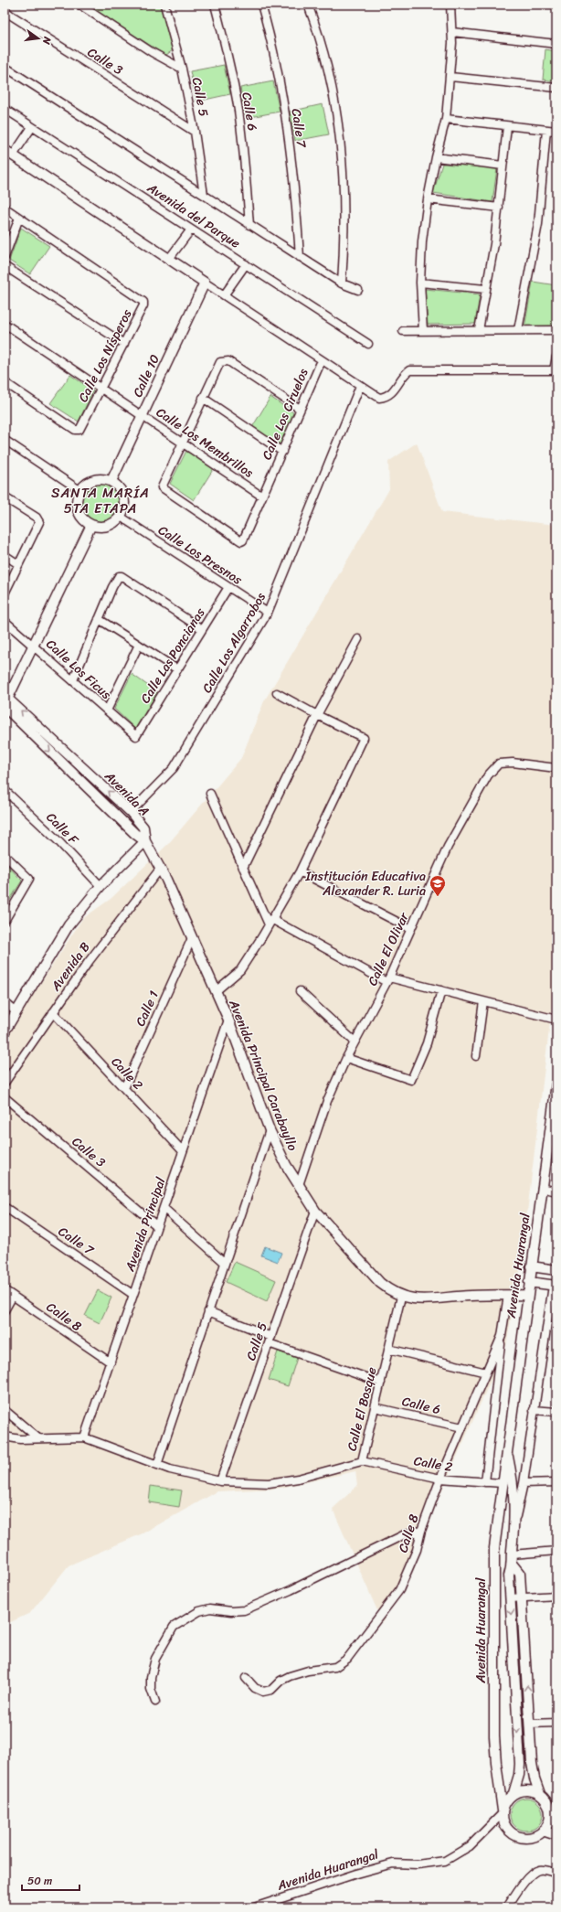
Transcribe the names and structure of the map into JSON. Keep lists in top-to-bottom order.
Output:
{
  "streets": {
    "street": [
      "Calle 3",
      "Calle 5",
      "Calle 6",
      "Calle 7",
      "Avenida del Parque",
      "Calle Los Nísperos",
      "Calle 10",
      "Calle Los Ciruelos",
      "Calle Los Membrillos",
      "Calle Los Presnos",
      "Calle Los Algarrobos",
      "Calle Las Poncianas",
      "Calle Los Ficus",
      "Avenida A",
      "Calle F",
      "Calle El Olivar",
      "Avenida B",
      "Calle 1",
      "Calle 2",
      "Avenida Principal Carabayllo",
      "Avenida Principal",
      "Avenida Huarangal",
      "Calle 8",
      "Calle El Bosque"
    ]
  },
  "crossings": [
    ["Calle 3", "Calle 5"],
    ["Calle 3", "Avenida Principal"],
    ["Calle 5", "Avenida Principal Carabayllo"],
    ["Calle 5", "Calle El Bosque"],
    ["Calle 6", "Calle 8"],
    ["Calle 6", "Calle El Bosque"],
    ["Calle 7", "Avenida Principal"],
    ["Calle Los Nísperos", "Calle Los Membrillos"],
    ["Calle 10", "Calle Los Membrillos"],
    ["Calle 10", "Calle Los Presnos"],
    ["Calle Los Ciruelos", "Calle Los Membrillos"],
    ["Calle Los Presnos", "Calle Los Algarrobos"],
    ["Calle Los Presnos", "Calle Las Poncianas"],
    ["Calle Los Algarrobos", "Avenida A"],
    ["Calle Las Poncianas", "Calle Los Ficus"],
    ["Avenida A", "Avenida B"],
    ["Avenida A", "Avenida Principal Carabayllo"],
    ["Calle F", "Avenida B"],
    ["Calle El Olivar", "Avenida Principal Carabayllo"],
    ["Avenida B", "Calle 2"],
    ["Avenida B", "Avenida Principal Carabayllo"],
    ["Calle 1", "Calle 2"],
    ["Calle 1", "Avenida Principal Carabayllo"],
    ["Calle 2", "Avenida Principal"],
    ["Calle 2", "Avenida Huarangal"],
    ["Calle 2", "Calle 8"],
    ["Calle 2", "Calle El Bosque"],
    ["Avenida Principal Carabayllo", "Avenida Principal"],
    ["Avenida Principal Carabayllo", "Avenida Huarangal"],
    ["Avenida Principal Carabayllo", "Calle 8"],
    ["Avenida Principal Carabayllo", "Calle El Bosque"],
    ["Avenida Principal", "Calle 8"],
    ["Avenida Principal", "Calle El Bosque"]
  ],
  "districts": ["SANTA MARÍA 5TA ETAPA"],
  "places": {
    "school or university": ["Institución Educativa Alexander R. Luria"]
  },
  "scale_bar": "50 m",
  "north": "right"
}
